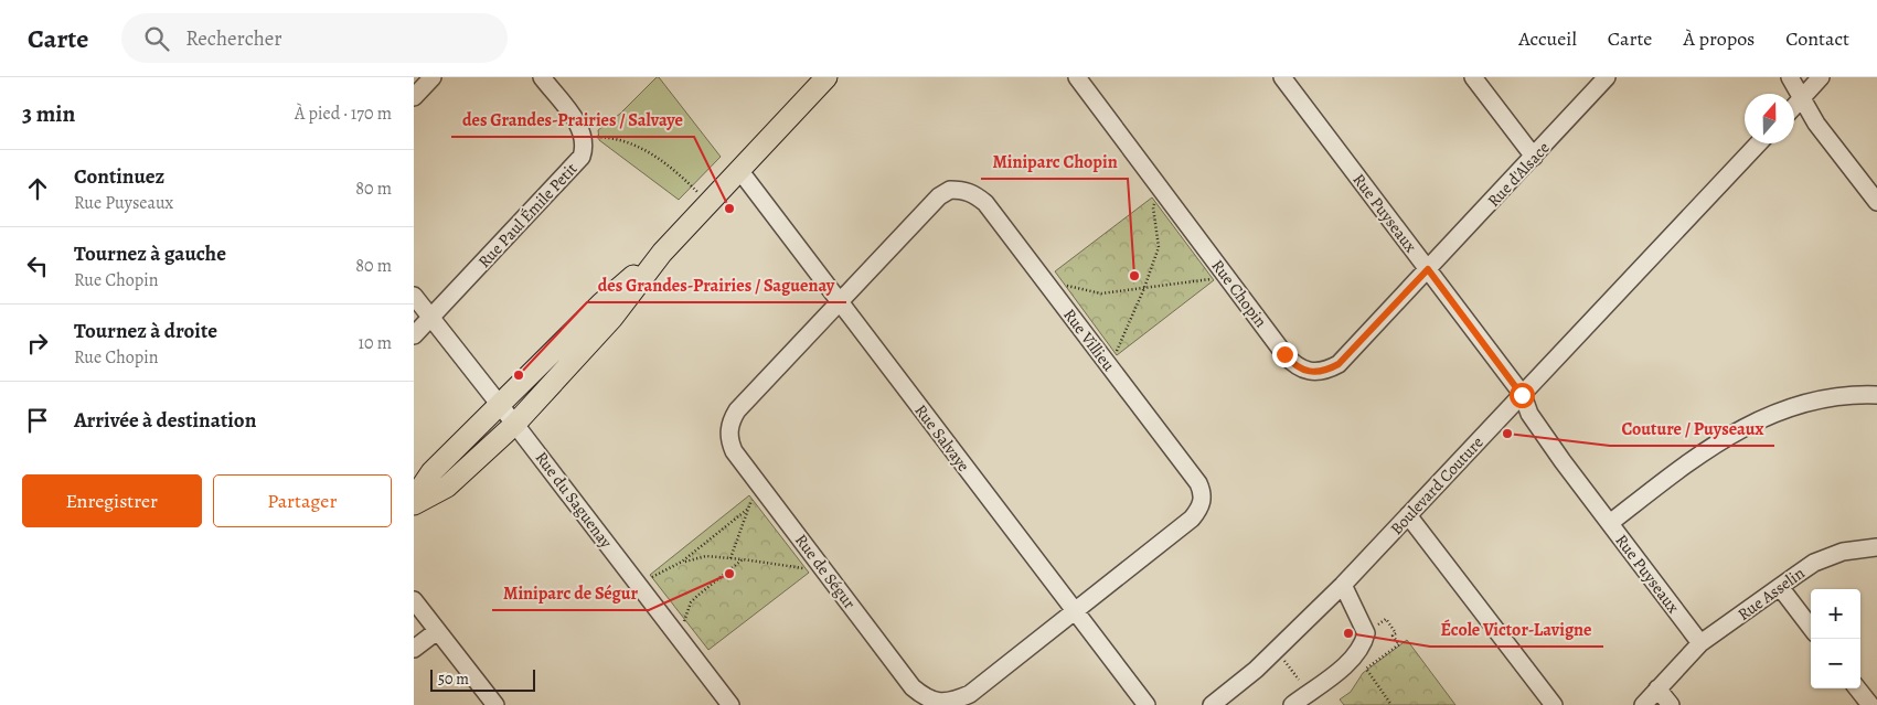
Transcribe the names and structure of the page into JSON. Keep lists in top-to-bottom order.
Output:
{
  "streets": {
    "street": [
      "Rue d'Alsace",
      "Rue Puyseaux",
      "Rue Paul Émile Petit",
      "Rue Chopin",
      "Rue Villieu",
      "Rue Salvaye",
      "Boulevard Couture",
      "Rue du Saguenay",
      "Rue de Ségur",
      "Rue Asselin"
    ]
  },
  "crossings": [
    ["Rue d'Alsace", "Rue Puyseaux"],
    ["Rue d'Alsace", "Rue Chopin"],
    ["Rue Puyseaux", "Rue Chopin"],
    ["Rue Puyseaux", "Boulevard Couture"],
    ["Rue Puyseaux", "Rue Asselin"],
    ["Rue Paul Émile Petit", "Rue du Saguenay"],
    ["Rue Villieu", "Rue Salvaye"],
    ["Rue Villieu", "Rue de Ségur"],
    ["Rue Salvaye", "Rue de Ségur"]
  ],
  "places": [
    "des Grandes-Prairies / Salvaye",
    "Miniparc Chopin",
    "des Grandes-Prairies / Saguenay",
    "Couture / Puyseaux",
    "Miniparc de Ségur",
    "École Victor-Lavigne"
  ],
  "scale_bar": "50 m",
  "north": "top",
  "page": {
    "header": "Carte",
    "search": "Rechercher",
    "nav": [
      "Accueil",
      "Carte",
      "À propos",
      "Contact"
    ],
    "heading": ["3 min", "À pied · 170 m"],
    "list": [
      ["Continuez", "Rue Puyseaux", "80 m"],
      ["Tournez à gauche", "Rue Chopin", "80 m"],
      ["Tournez à droite", "Rue Chopin", "10 m"],
      "Arrivée à destination"
    ],
    "buttons": ["Enregistrer", "Partager"],
    "map_buttons": ["+", "−"],
    "scale": "50 m"
  }
}
